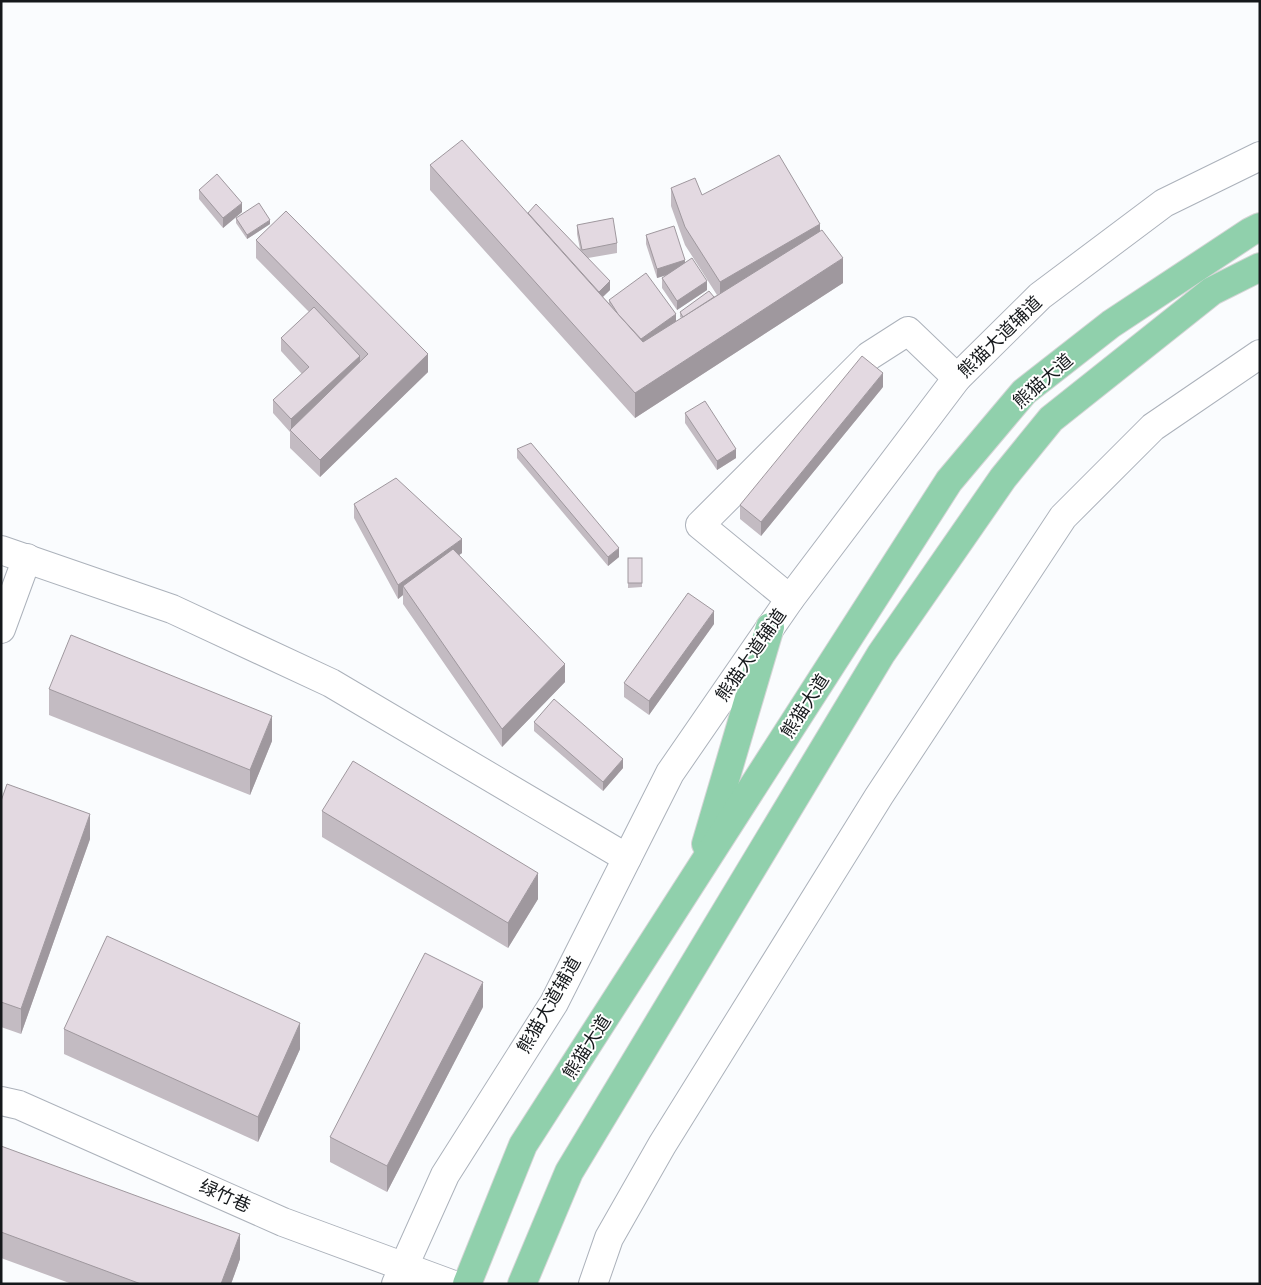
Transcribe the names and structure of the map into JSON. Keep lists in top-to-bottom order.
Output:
{
  "streets": {
    "main road": ["熊猫大道"],
    "street": ["熊猫大道辅道", "绿竹巷"]
  },
  "crossings": [
    ["熊猫大道辅道", "绿竹巷"]
  ]
}
